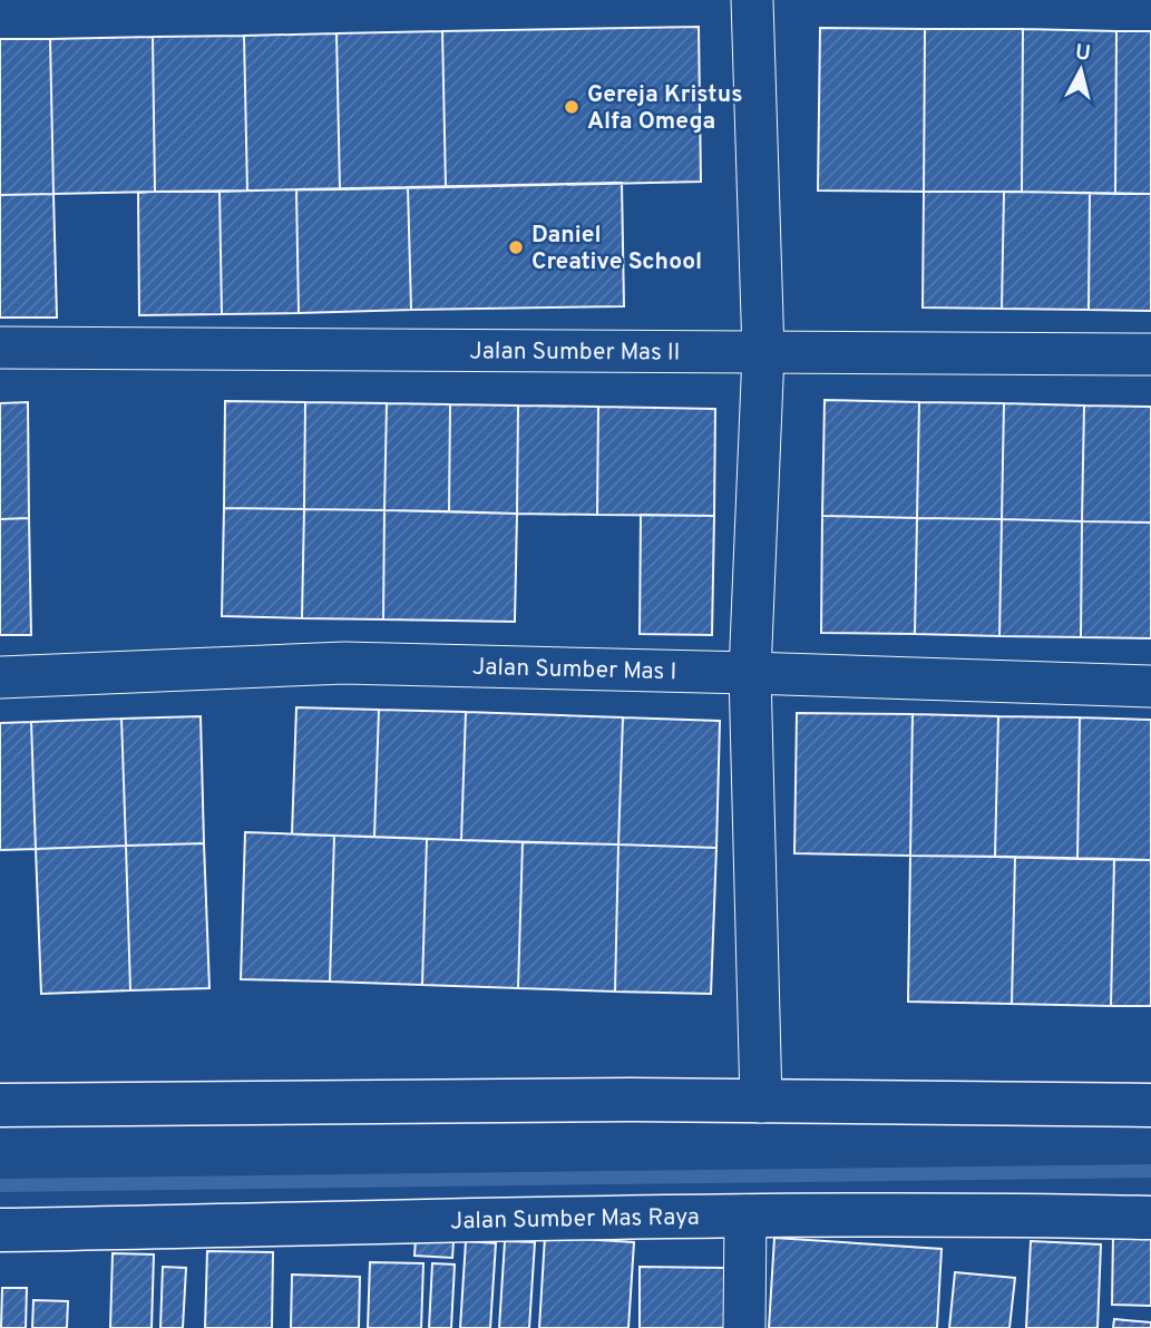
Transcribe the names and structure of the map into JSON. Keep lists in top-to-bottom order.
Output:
{
  "streets": {
    "street": ["Jalan Sumber Mas II", "Jalan Sumber Mas I", "Jalan Sumber Mas Raya"]
  },
  "places": ["Gereja Kristus Alfa Omega", "Daniel Creative School"],
  "north": "top"
}
